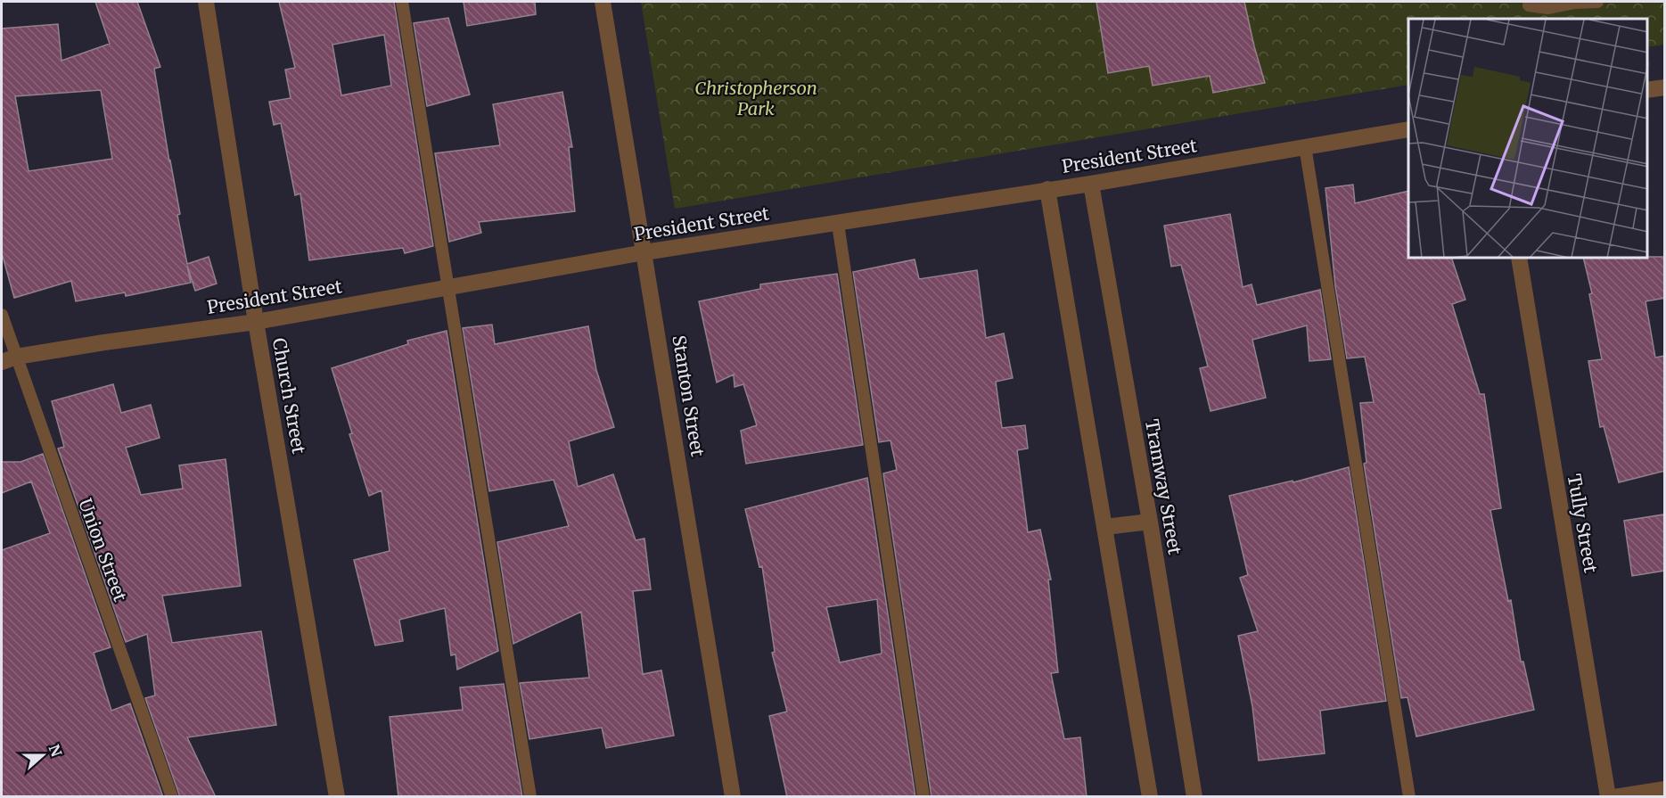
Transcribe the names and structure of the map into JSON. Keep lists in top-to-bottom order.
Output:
{
  "streets": {
    "street": [
      "President Street",
      "Church Street",
      "Stanton Street",
      "Tramway Street",
      "Tully Street"
    ],
    "lane": ["Union Street"]
  },
  "crossings": [
    ["President Street", "Church Street"],
    ["President Street", "Stanton Street"],
    ["President Street", "Tramway Street"],
    ["President Street", "Union Street"]
  ],
  "parks": ["Christopherson Park"],
  "north": "right"
}
